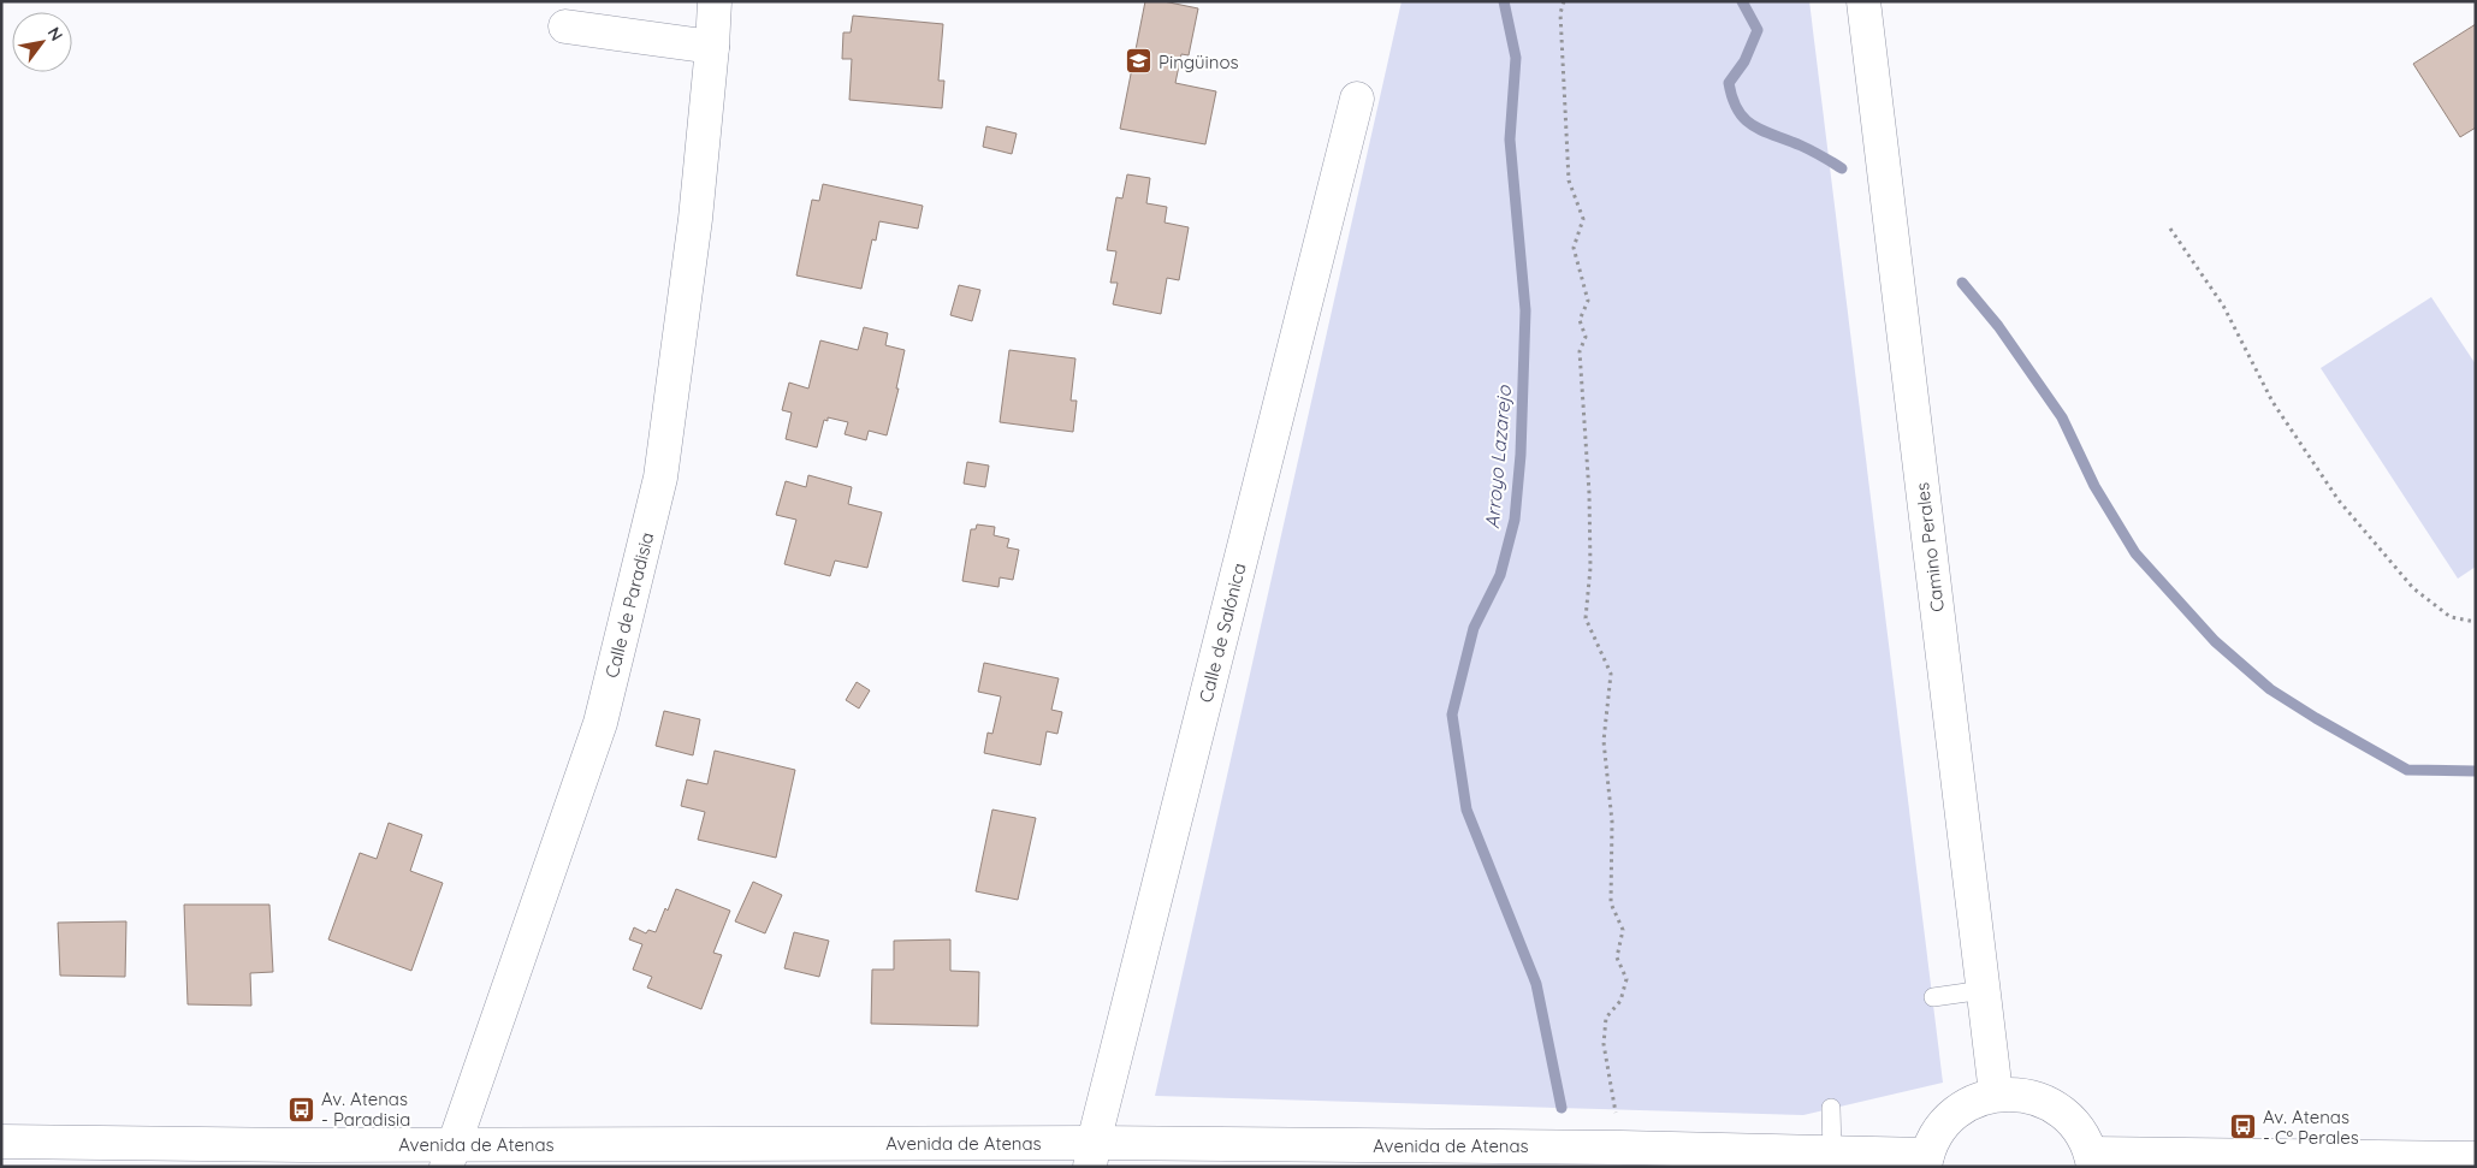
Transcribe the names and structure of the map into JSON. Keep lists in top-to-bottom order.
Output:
{
  "streets": {
    "street": [
      "Camino Perales",
      "Calle de Paradisia",
      "Calle de Salónica",
      "Avenida de Atenas"
    ]
  },
  "crossings": [
    ["Calle de Paradisia", "Avenida de Atenas"],
    ["Calle de Salónica", "Avenida de Atenas"]
  ],
  "water": ["Arroyo Lazarejo"],
  "places": {
    "school or university": ["Pingüinos"],
    "bus stop": ["Av. Atenas - Paradisia", "Av. Atenas - Cº Perales"]
  },
  "north": "top right"
}
